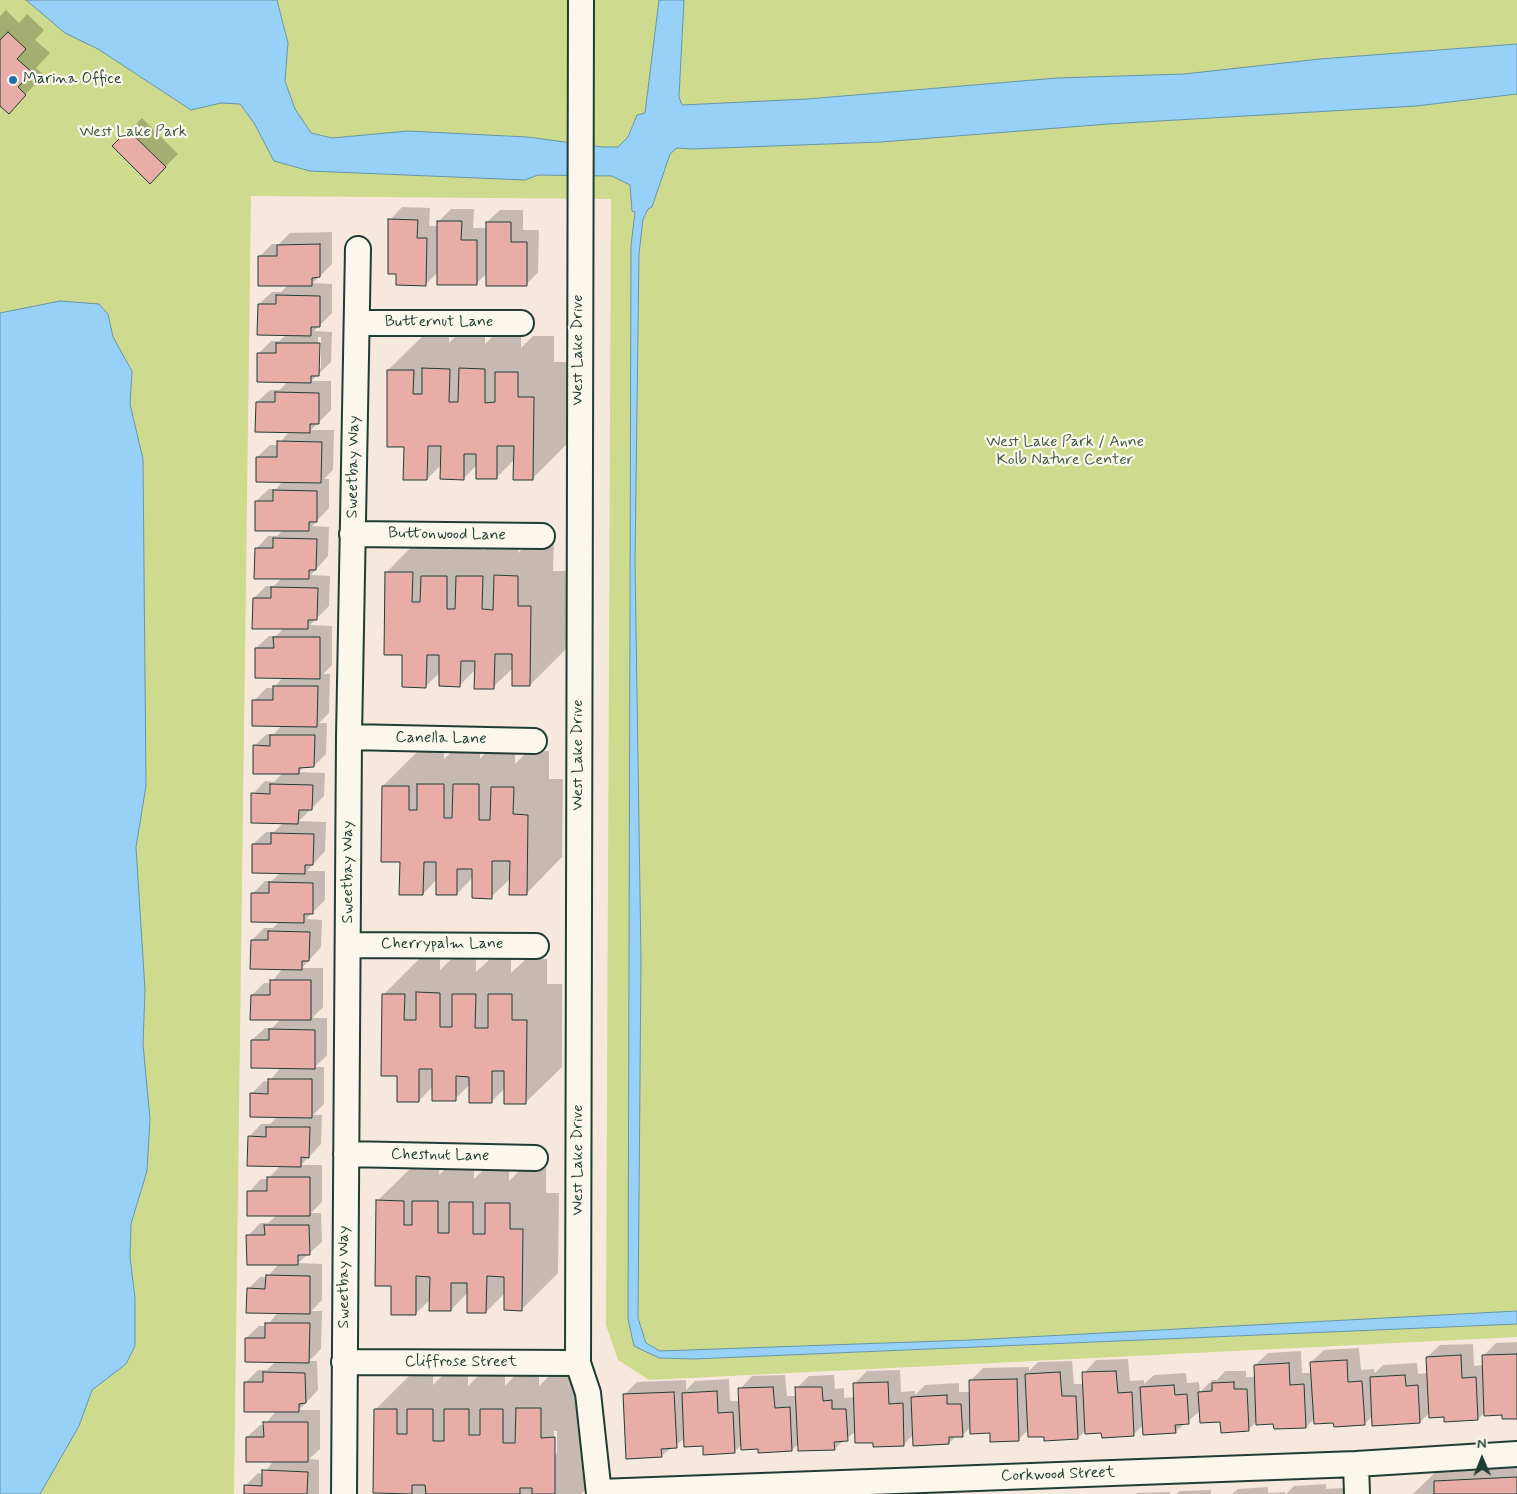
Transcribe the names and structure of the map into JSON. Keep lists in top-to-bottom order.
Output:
{
  "streets": {
    "street": [
      "Butternut Lane",
      "West Lake Drive",
      "Sweetbay Way",
      "Buttonwood Lane",
      "Canella Lane",
      "Cherrypalm Lane",
      "Chestnut Lane",
      "Cliffrose Street",
      "Corkwood Street"
    ]
  },
  "crossings": [
    ["Butternut Lane", "Sweetbay Way"],
    ["West Lake Drive", "Cliffrose Street"],
    ["West Lake Drive", "Corkwood Street"],
    ["Sweetbay Way", "Buttonwood Lane"],
    ["Sweetbay Way", "Canella Lane"],
    ["Sweetbay Way", "Cherrypalm Lane"],
    ["Sweetbay Way", "Chestnut Lane"],
    ["Sweetbay Way", "Cliffrose Street"]
  ],
  "parks": ["West Lake Park", "West Lake Park / Anne Kolb Nature Center"],
  "places": ["Marina Office"],
  "north": "top"
}
